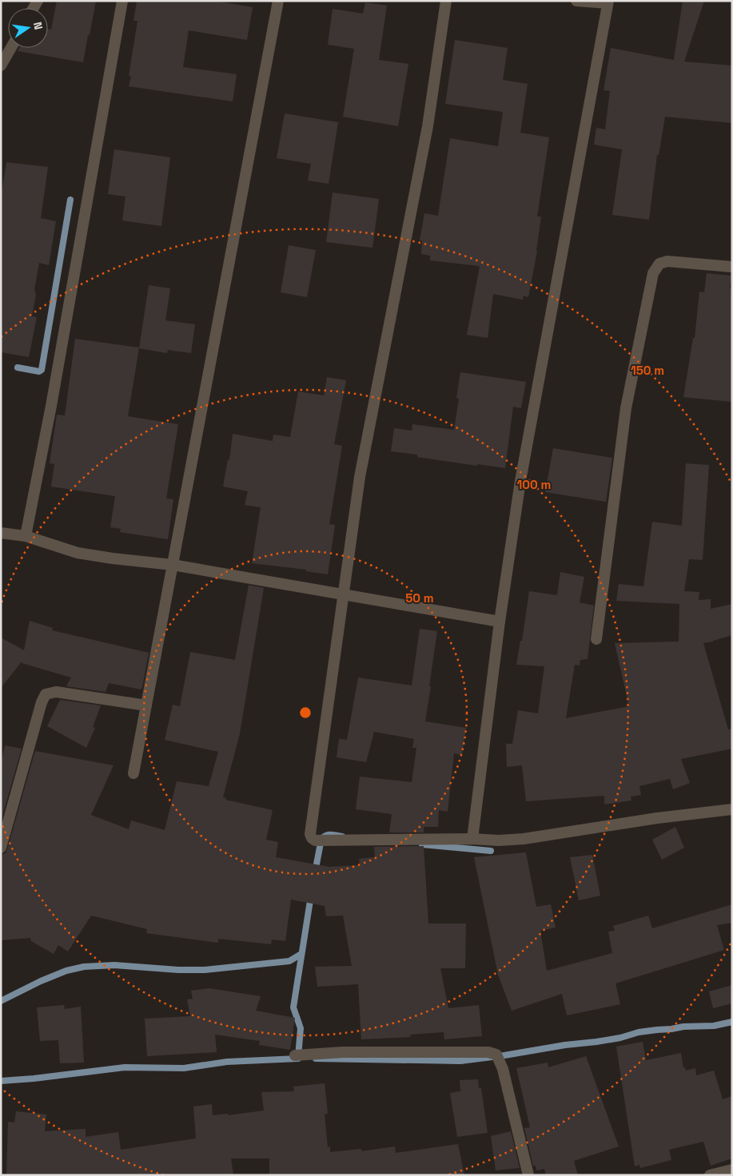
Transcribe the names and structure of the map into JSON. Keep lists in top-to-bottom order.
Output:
{
  "north": "right",
  "rings": ["150 m", "100 m", "50 m"]
}
